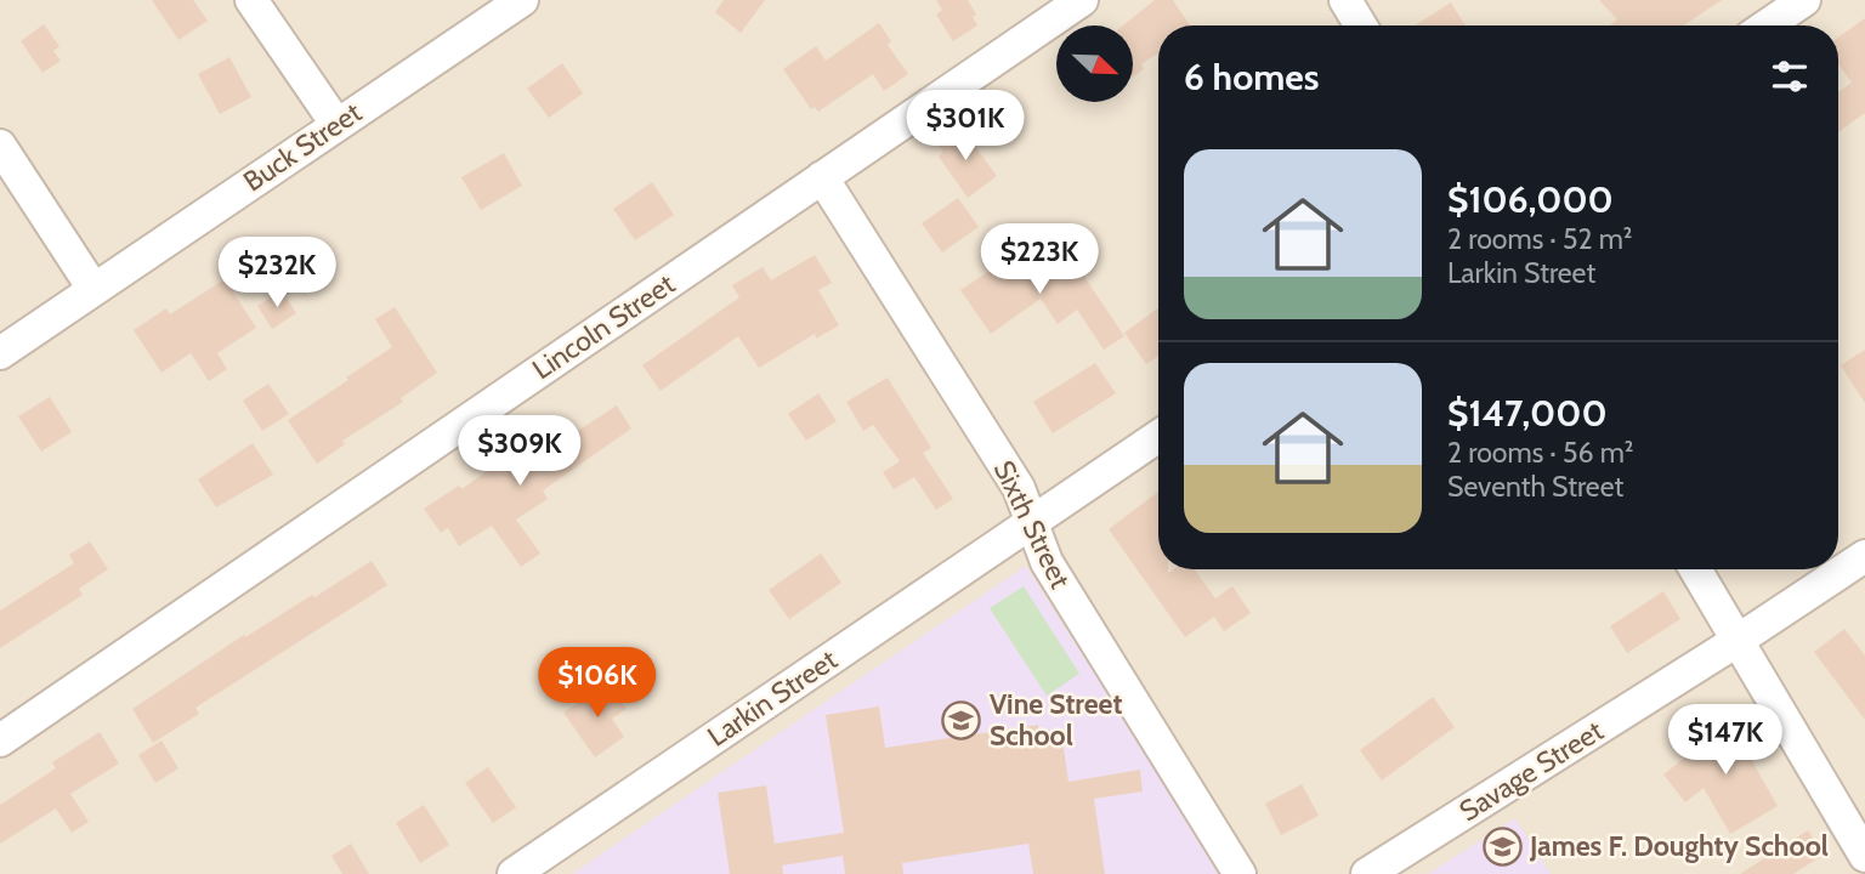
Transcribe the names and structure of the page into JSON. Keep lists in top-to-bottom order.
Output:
{
  "streets": {
    "street": [
      "Buck Street",
      "Lincoln Street",
      "Sixth Street",
      "Larkin Street",
      "Savage Street"
    ]
  },
  "crossings": [
    ["Lincoln Street", "Sixth Street"],
    ["Sixth Street", "Larkin Street"]
  ],
  "places": {
    "school or university": ["Vine Street School", "James F. Doughty School"]
  },
  "north": "bottom right",
  "page": {
    "heading": "6 homes",
    "price": [
      "$301K",
      "$223K",
      "$232K",
      "$309K",
      "$106K",
      "$147K"
    ],
    "list": [
      {
        "name": "$106,000",
        "note": "2 rooms · 52 m² · Larkin Street"
      },
      {
        "name": "$147,000",
        "note": "2 rooms · 56 m² · Seventh Street"
      }
    ]
  }
}
